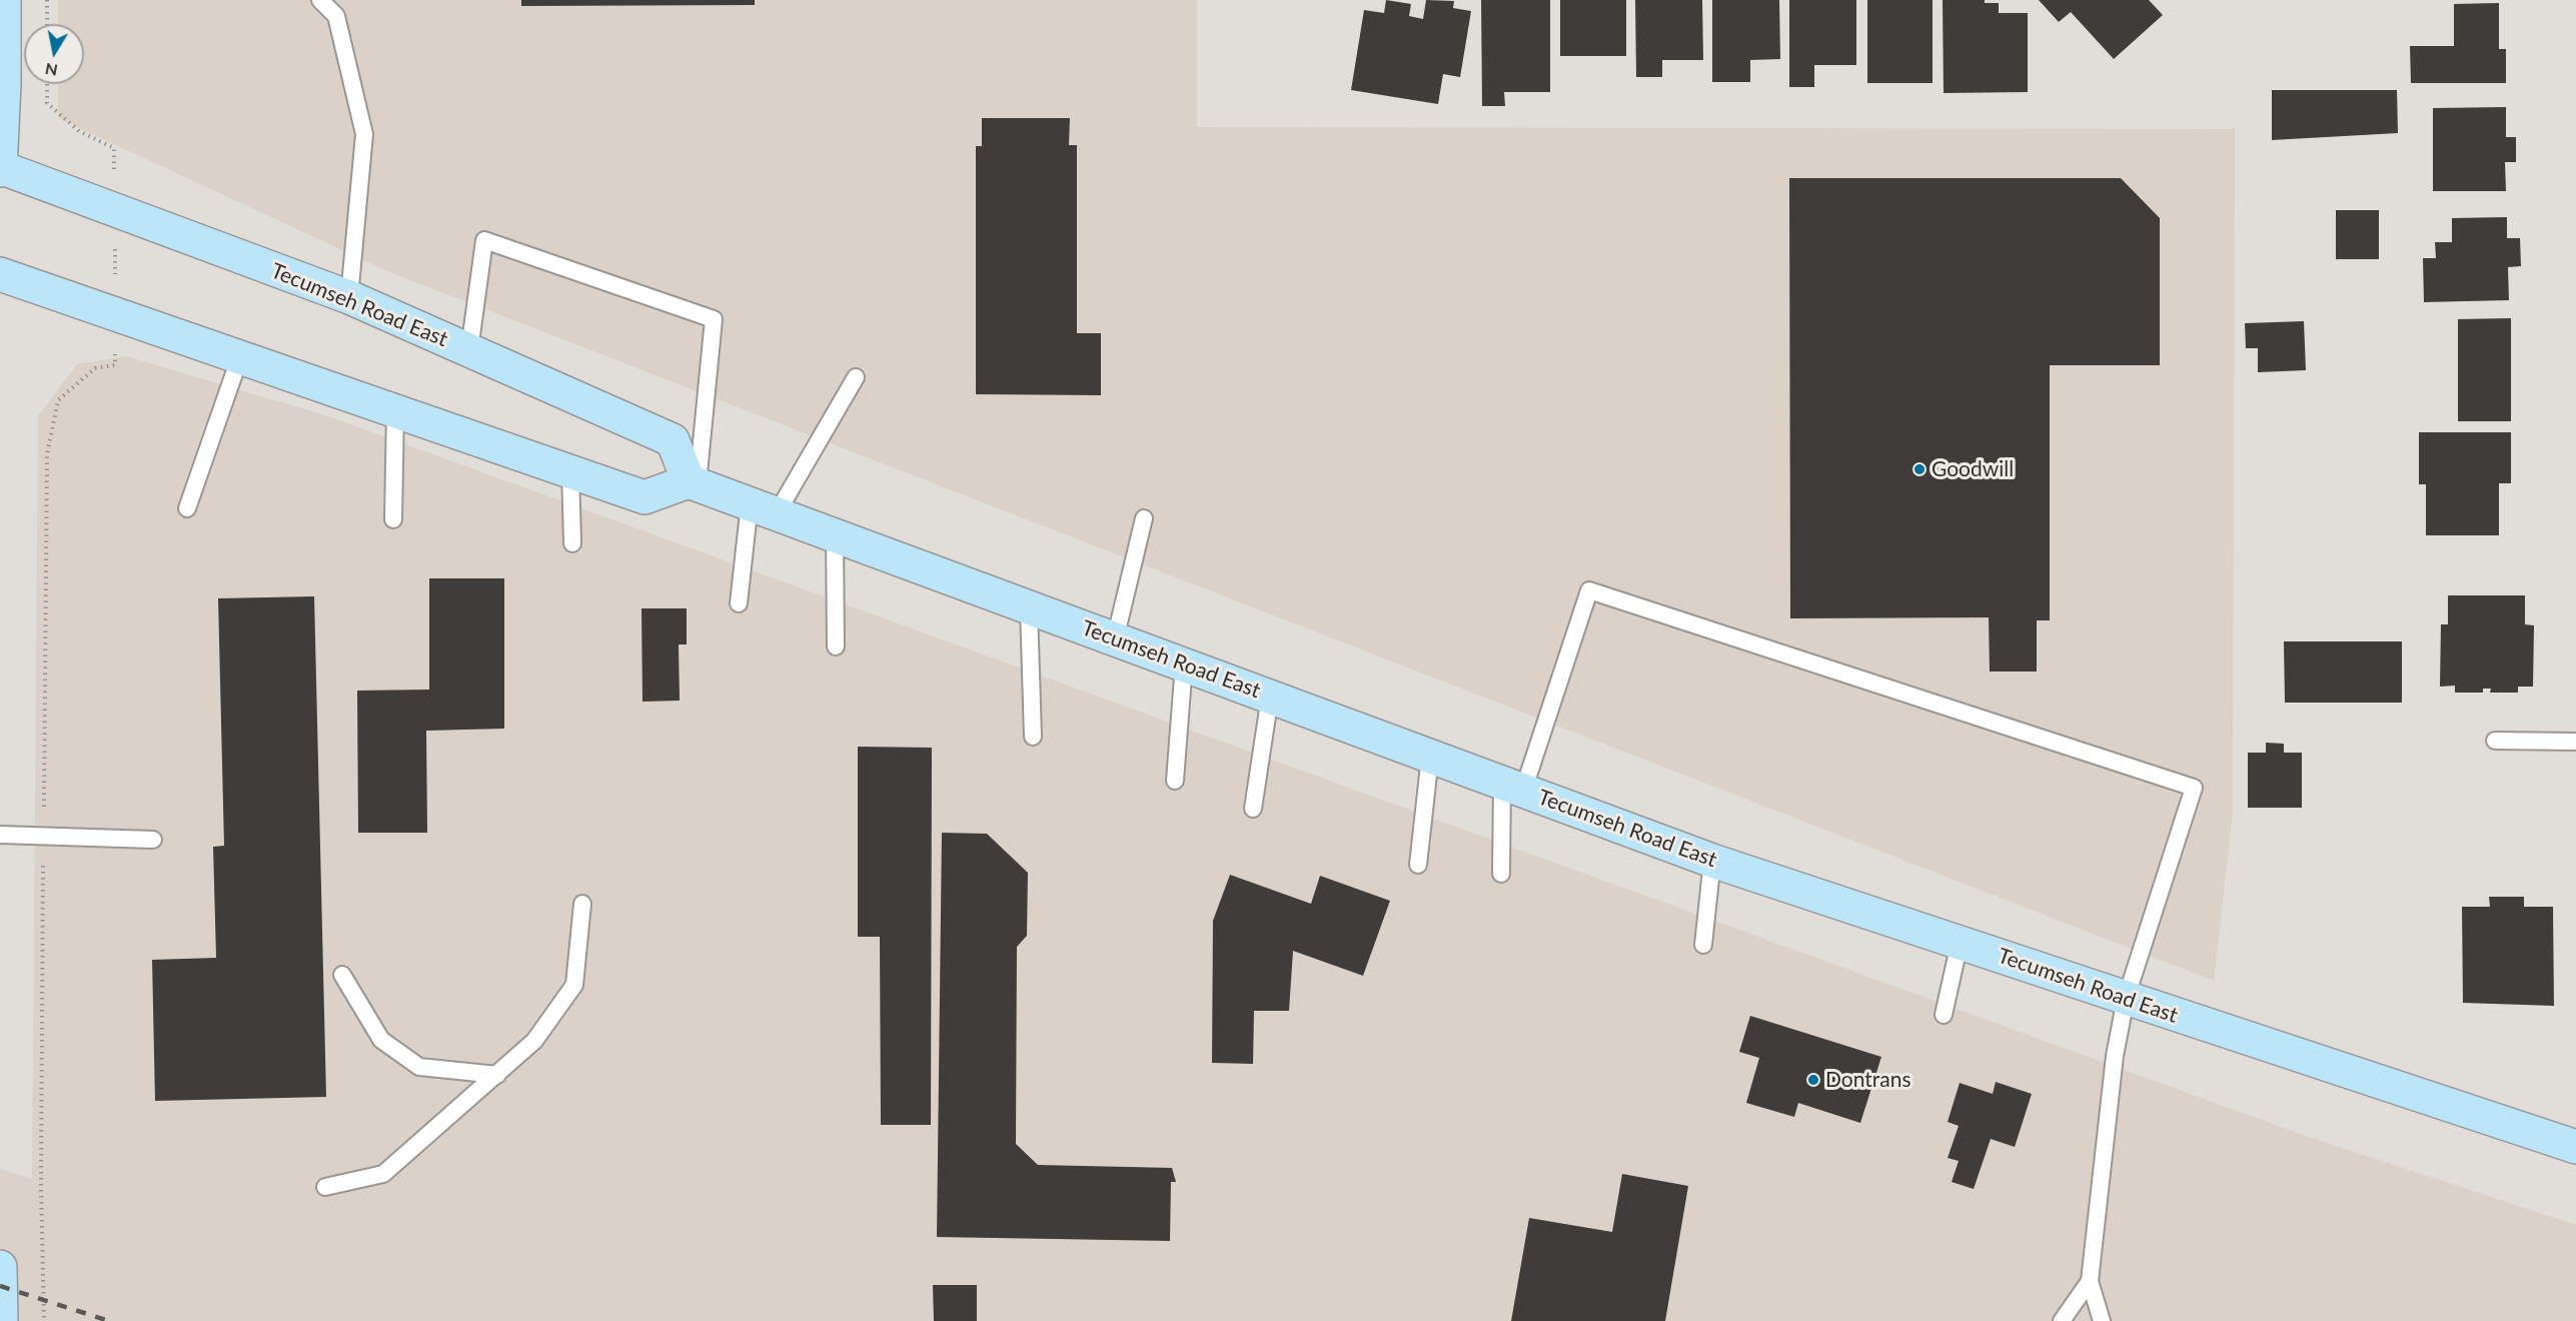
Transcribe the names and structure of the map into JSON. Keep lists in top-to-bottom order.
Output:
{
  "streets": {
    "main road": ["Tecumseh Road East"]
  },
  "places": ["Goodwill", "Dontrans"],
  "north": "bottom"
}
